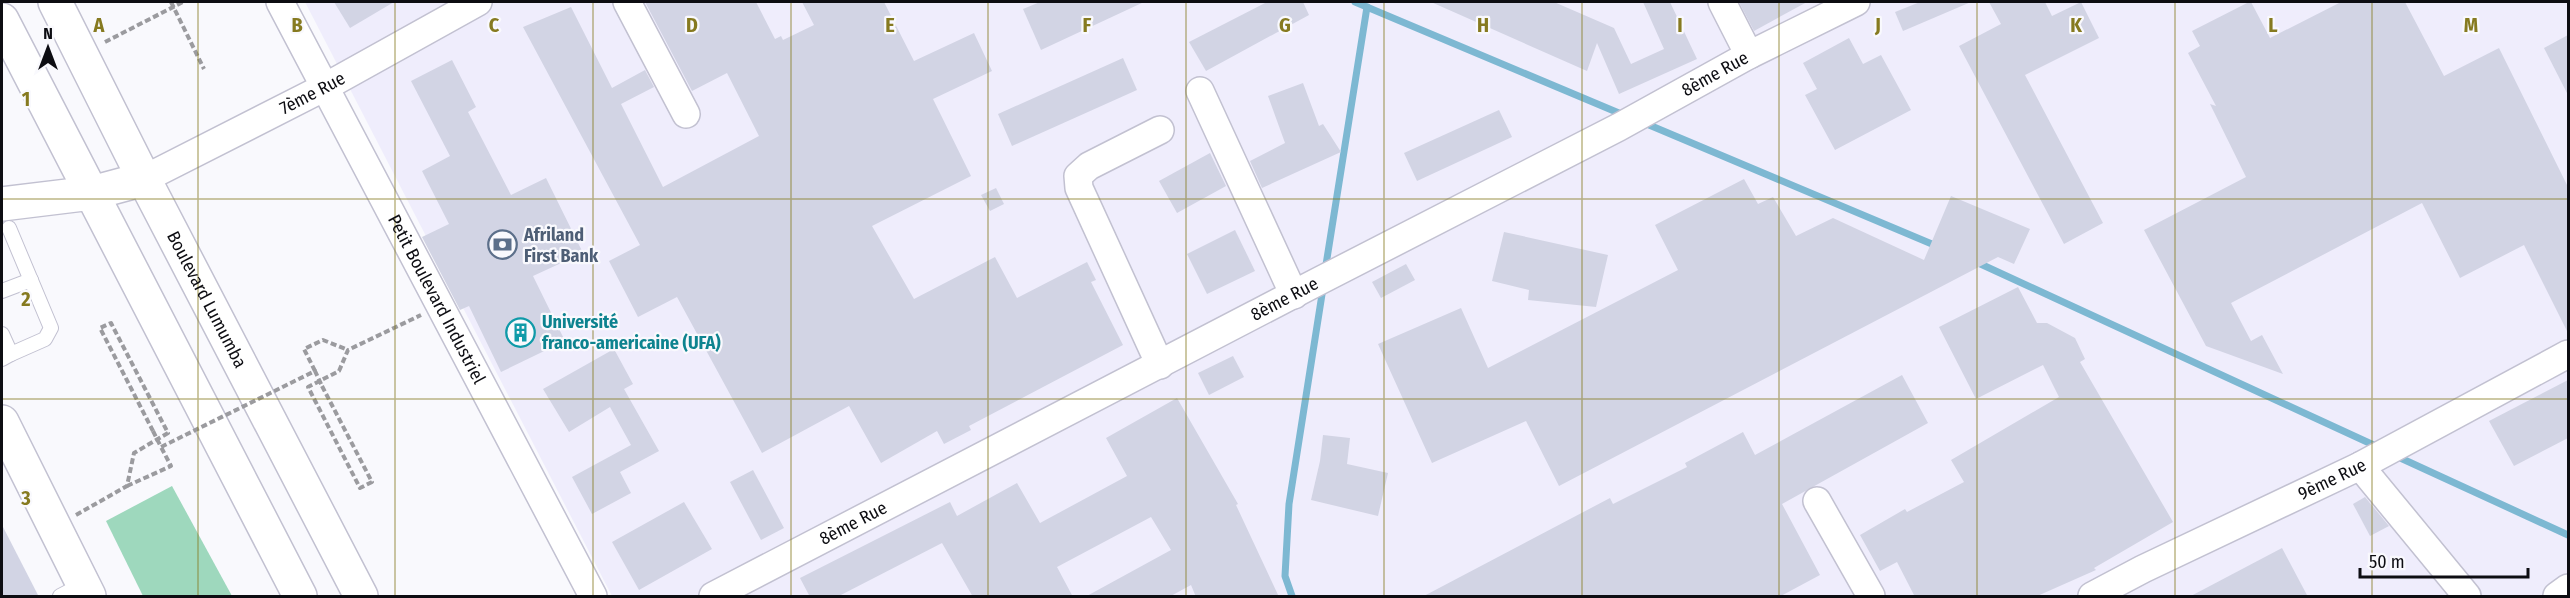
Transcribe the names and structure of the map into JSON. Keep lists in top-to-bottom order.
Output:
{
  "streets": {
    "main road": ["Boulevard Lumumba"],
    "street": [
      "8ème Rue",
      "7ème Rue",
      "Petit Boulevard Industriel",
      "9ème Rue"
    ]
  },
  "crossings": [
    ["7ème Rue", "Petit Boulevard Industriel"],
    ["7ème Rue", "Boulevard Lumumba"]
  ],
  "places": {
    "bank": ["Afriland First Bank"],
    "building": ["Université franco-americaine (UFA)"]
  },
  "scale_bar": "50 m",
  "north": "top",
  "grid": {
    "columns": [
      "A",
      "B",
      "C",
      "D",
      "E",
      "F",
      "G",
      "H",
      "I",
      "J",
      "K",
      "L",
      "M"
    ],
    "rows": ["1", "2", "3"]
  }
}
